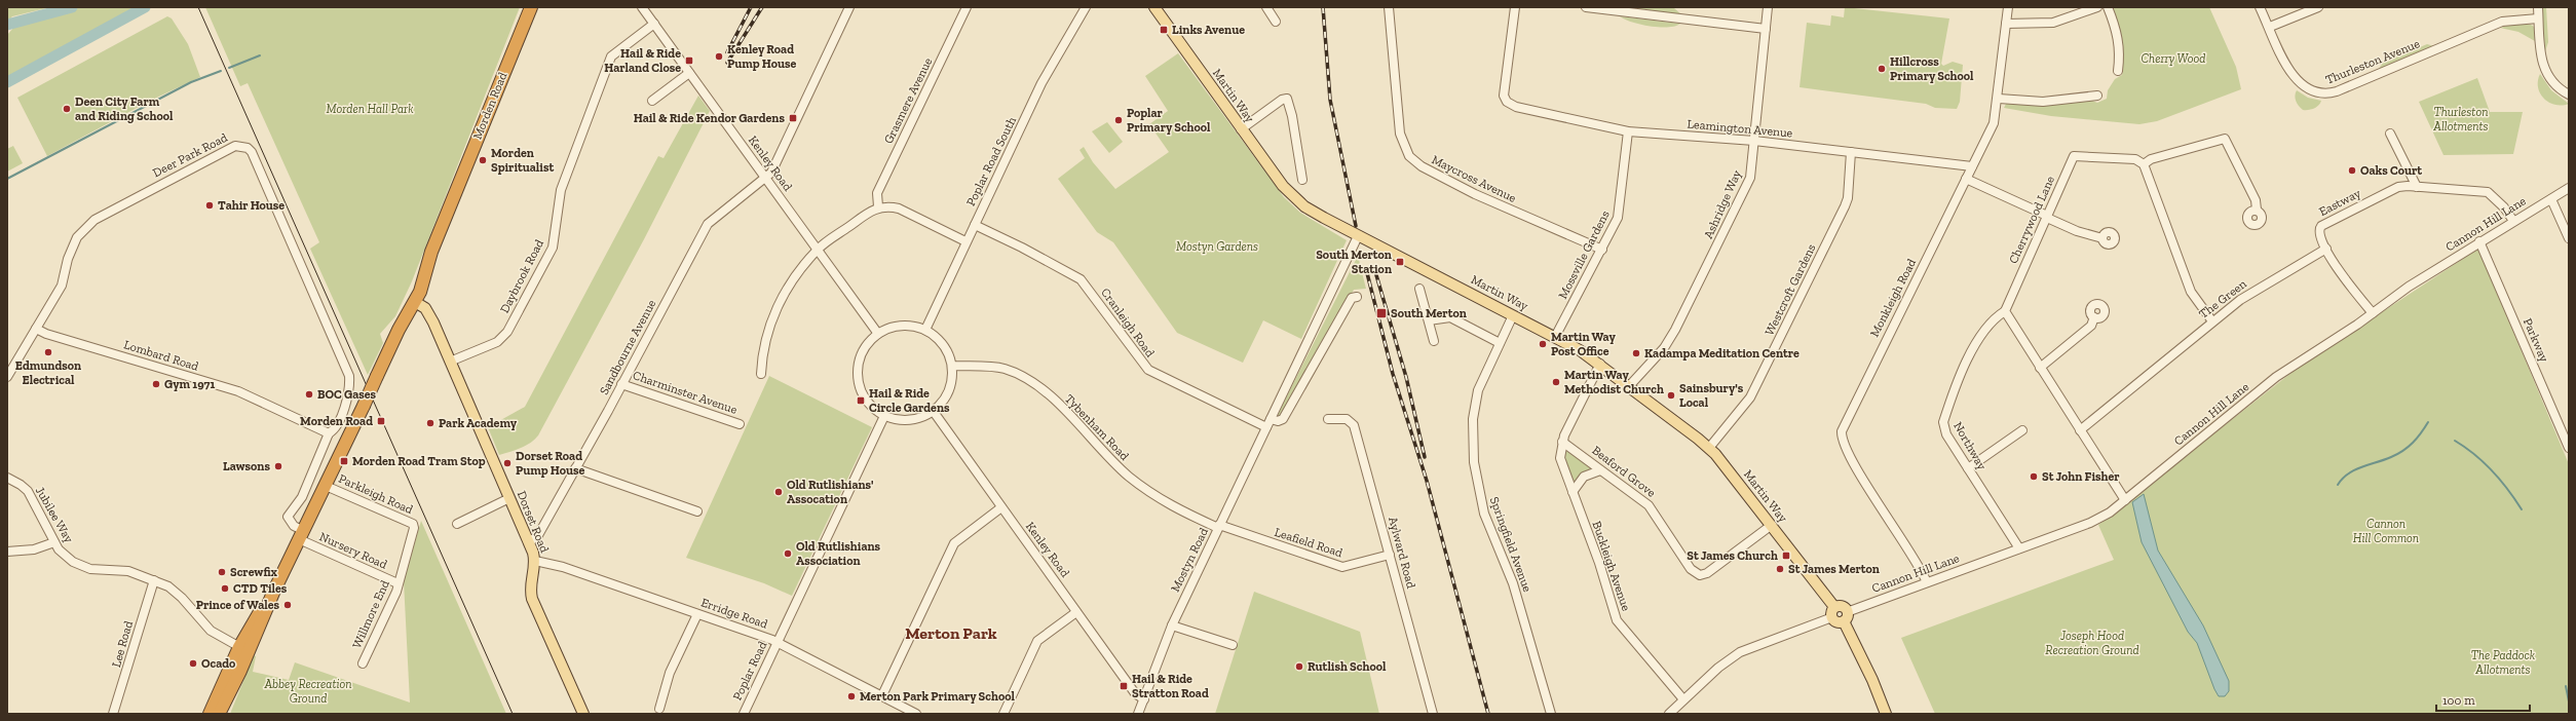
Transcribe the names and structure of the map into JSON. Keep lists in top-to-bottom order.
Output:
{
  "streets": {
    "highway": ["Morden Road"],
    "main road": ["Martin Way", "Dorset Road"],
    "street": [
      "Thurleston Avenue",
      "Grasmere Avenue",
      "Leamington Avenue",
      "Deer Park Road",
      "Poplar Road South",
      "Kenley Road",
      "Maycross Avenue",
      "Eastway",
      "Ashridge Way",
      "Cherrywood Lane",
      "Cannon Hill Lane",
      "Mossville Gardens",
      "Daybrook Road",
      "Westcroft Gardens",
      "Monkleigh Road",
      "The Green",
      "Cranleigh Road",
      "Parkway",
      "Sandbourne Avenue",
      "Lombard Road",
      "Charminster Avenue",
      "Tybenham Road",
      "Northway",
      "Beaford Grove",
      "Parkleigh Road",
      "Jubilee Way",
      "Leafield Road",
      "Springfield Avenue",
      "Nursery Road",
      "Aylward Road",
      "Mostyn Road",
      "Buckleigh Avenue",
      "Erridge Road",
      "Willmore End",
      "Lee Road",
      "Poplar Road"
    ]
  },
  "crossings": [
    ["Martin Way", "Ashridge Way"],
    ["Martin Way", "Mossville Gardens"],
    ["Martin Way", "Westcroft Gardens"],
    ["Martin Way", "Beaford Grove"],
    ["Martin Way", "Springfield Avenue"],
    ["Martin Way", "Mostyn Road"],
    ["Martin Way", "Buckleigh Avenue"],
    ["Morden Road", "Parkleigh Road"],
    ["Morden Road", "Jubilee Way"],
    ["Morden Road", "Dorset Road"],
    ["Morden Road", "Nursery Road"],
    ["Leamington Avenue", "Ashridge Way"],
    ["Leamington Avenue", "Mossville Gardens"],
    ["Leamington Avenue", "Westcroft Gardens"],
    ["Leamington Avenue", "Monkleigh Road"],
    ["Deer Park Road", "Lombard Road"],
    ["Poplar Road South", "Kenley Road"],
    ["Poplar Road South", "Cranleigh Road"],
    ["Poplar Road South", "Tybenham Road"],
    ["Poplar Road South", "Poplar Road"],
    ["Kenley Road", "Daybrook Road"],
    ["Kenley Road", "Sandbourne Avenue"],
    ["Kenley Road", "Tybenham Road"],
    ["Kenley Road", "Mostyn Road"],
    ["Kenley Road", "Poplar Road"],
    ["Maycross Avenue", "Mossville Gardens"],
    ["Eastway", "Cannon Hill Lane"],
    ["Eastway", "The Green"],
    ["Cherrywood Lane", "Northway"],
    ["Cannon Hill Lane", "Monkleigh Road"],
    ["Cannon Hill Lane", "Parkway"],
    ["Cannon Hill Lane", "Northway"],
    ["Daybrook Road", "Dorset Road"],
    ["Cranleigh Road", "Mostyn Road"],
    ["Sandbourne Avenue", "Charminster Avenue"],
    ["Sandbourne Avenue", "Dorset Road"],
    ["Tybenham Road", "Leafield Road"],
    ["Tybenham Road", "Mostyn Road"],
    ["Tybenham Road", "Poplar Road"],
    ["Beaford Grove", "Buckleigh Avenue"],
    ["Parkleigh Road", "Willmore End"],
    ["Jubilee Way", "Lee Road"],
    ["Dorset Road", "Erridge Road"],
    ["Leafield Road", "Aylward Road"],
    ["Leafield Road", "Mostyn Road"],
    ["Nursery Road", "Willmore End"],
    ["Erridge Road", "Poplar Road"]
  ],
  "districts": ["Merton Park"],
  "parks": [
    "Cherry Wood",
    "Morden Hall Park",
    "Thurleston Allotments",
    "Mostyn Gardens",
    "Cannon Hill Common",
    "Joseph Hood Recreation Ground",
    "The Paddock Allotments",
    "Abbey Recreation Ground"
  ],
  "places": {
    "transit": [
      "Links Avenue",
      "Hail & Ride Harland Close",
      "Hail & Ride Kendor Gardens",
      "South Merton Station",
      "South Merton",
      "Hail & Ride Circle Gardens",
      "Morden Road",
      "Morden Road Tram Stop",
      "St James Church",
      "Hail & Ride Stratton Road"
    ],
    "other": [
      "Kenley Road Pump House",
      "Hillcross Primary School",
      "Deen City Farm and Riding School",
      "Poplar Primary School",
      "Morden Spiritualist",
      "Oaks Court",
      "Tahir House",
      "Martin Way Post Office",
      "Edmundson Electrical",
      "Kadampa Meditation Centre",
      "Martin Way Methodist Church",
      "Gym 1971",
      "BOC Gases",
      "Sainsbury's Local",
      "Park Academy",
      "Dorset Road Pump House",
      "Lawsons",
      "St John Fisher",
      "Old Rutlishians' Assocation",
      "Old Rutlishians Association",
      "St James Merton",
      "Screwfix",
      "CTD Tiles",
      "Prince of Wales",
      "Ocado",
      "Rutlish School",
      "Merton Park Primary School"
    ]
  },
  "scale_bar": "100 m"
}
